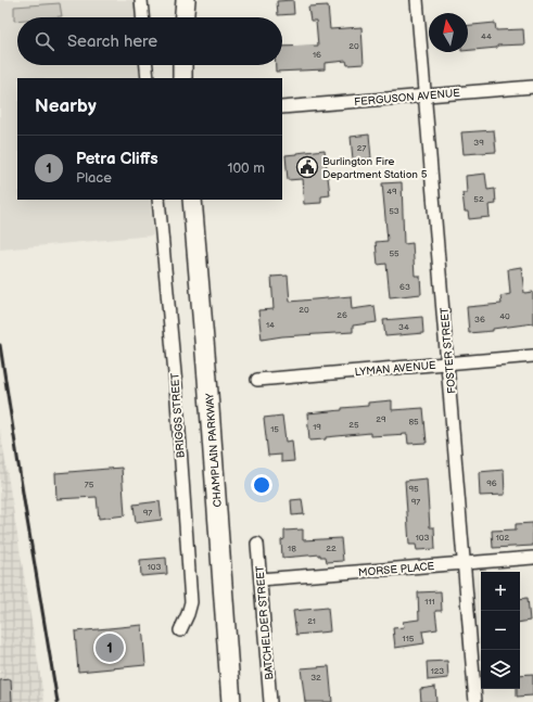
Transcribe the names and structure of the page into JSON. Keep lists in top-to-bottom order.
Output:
{
  "streets": {
    "main road": ["CHAMPLAIN PARKWAY"],
    "street": [
      "FERGUSON AVENUE",
      "FOSTER STREET",
      "LYMAN AVENUE",
      "BRIGGS STREET",
      "MORSE PLACE",
      "BATCHELDER STREET"
    ]
  },
  "crossings": [
    ["FERGUSON AVENUE", "FOSTER STREET"],
    ["FOSTER STREET", "LYMAN AVENUE"],
    ["FOSTER STREET", "MORSE PLACE"],
    ["MORSE PLACE", "BATCHELDER STREET"]
  ],
  "places": {
    "public building": ["Burlington Fire Department Station 5"]
  },
  "house_numbers": [
    "44",
    "20",
    "16",
    "39",
    "27",
    "49",
    "52",
    "53",
    "55",
    "63",
    "20",
    "26",
    "40",
    "36",
    "14",
    "34",
    "29",
    "85",
    "25",
    "19",
    "15",
    "96",
    "75",
    "95",
    "97",
    "97",
    "103",
    "102",
    "18",
    "22",
    "103",
    "111",
    "21",
    "115",
    "123",
    "32"
  ],
  "north": "top",
  "page": {
    "search": "Search here",
    "heading": "Nearby",
    "list": [
      {
        "mark": "1",
        "name": "Petra Cliffs",
        "note": "Place",
        "value": "100 m"
      }
    ],
    "map_buttons": ["+", "−"],
    "pins": "1"
  }
}
